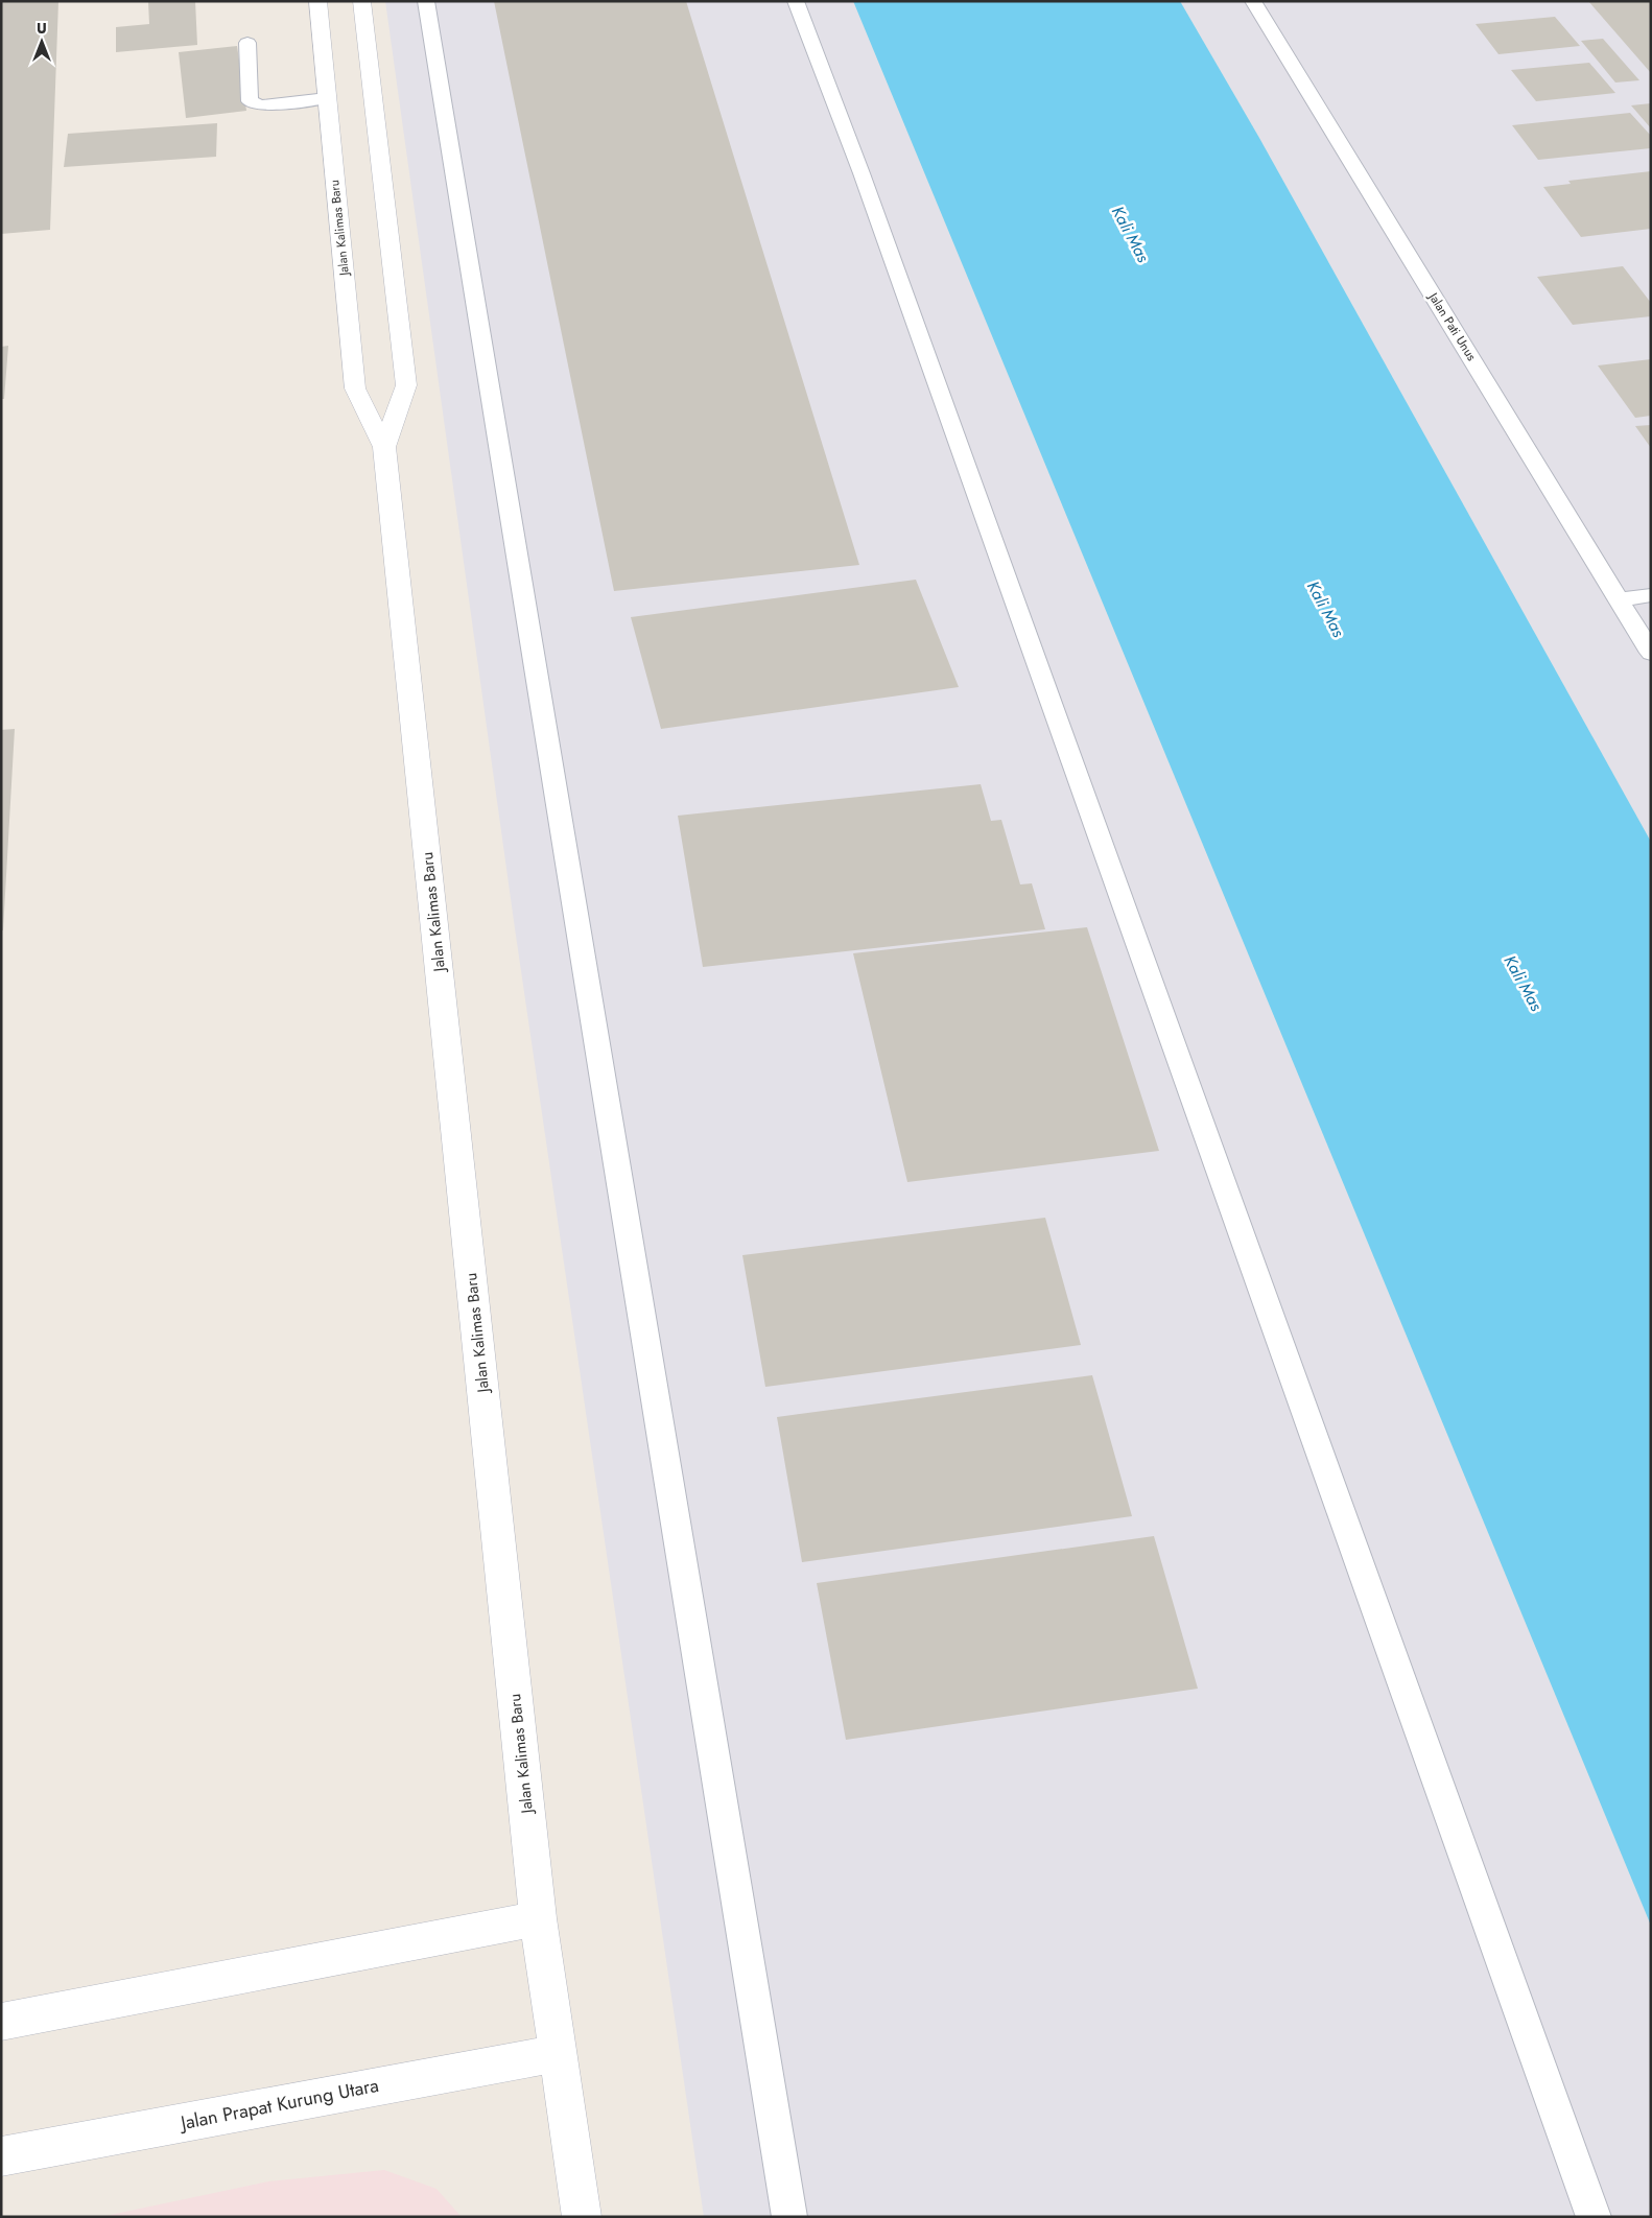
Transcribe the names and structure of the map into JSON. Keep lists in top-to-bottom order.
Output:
{
  "streets": {
    "street": ["Jalan Kalimas Baru", "Jalan Prapat Kurung Utara"],
    "lane": ["Jalan Pati Unus"]
  },
  "crossings": [
    ["Jalan Kalimas Baru", "Jalan Prapat Kurung Utara"]
  ],
  "water": ["Kali Mas"],
  "north": "top"
}
